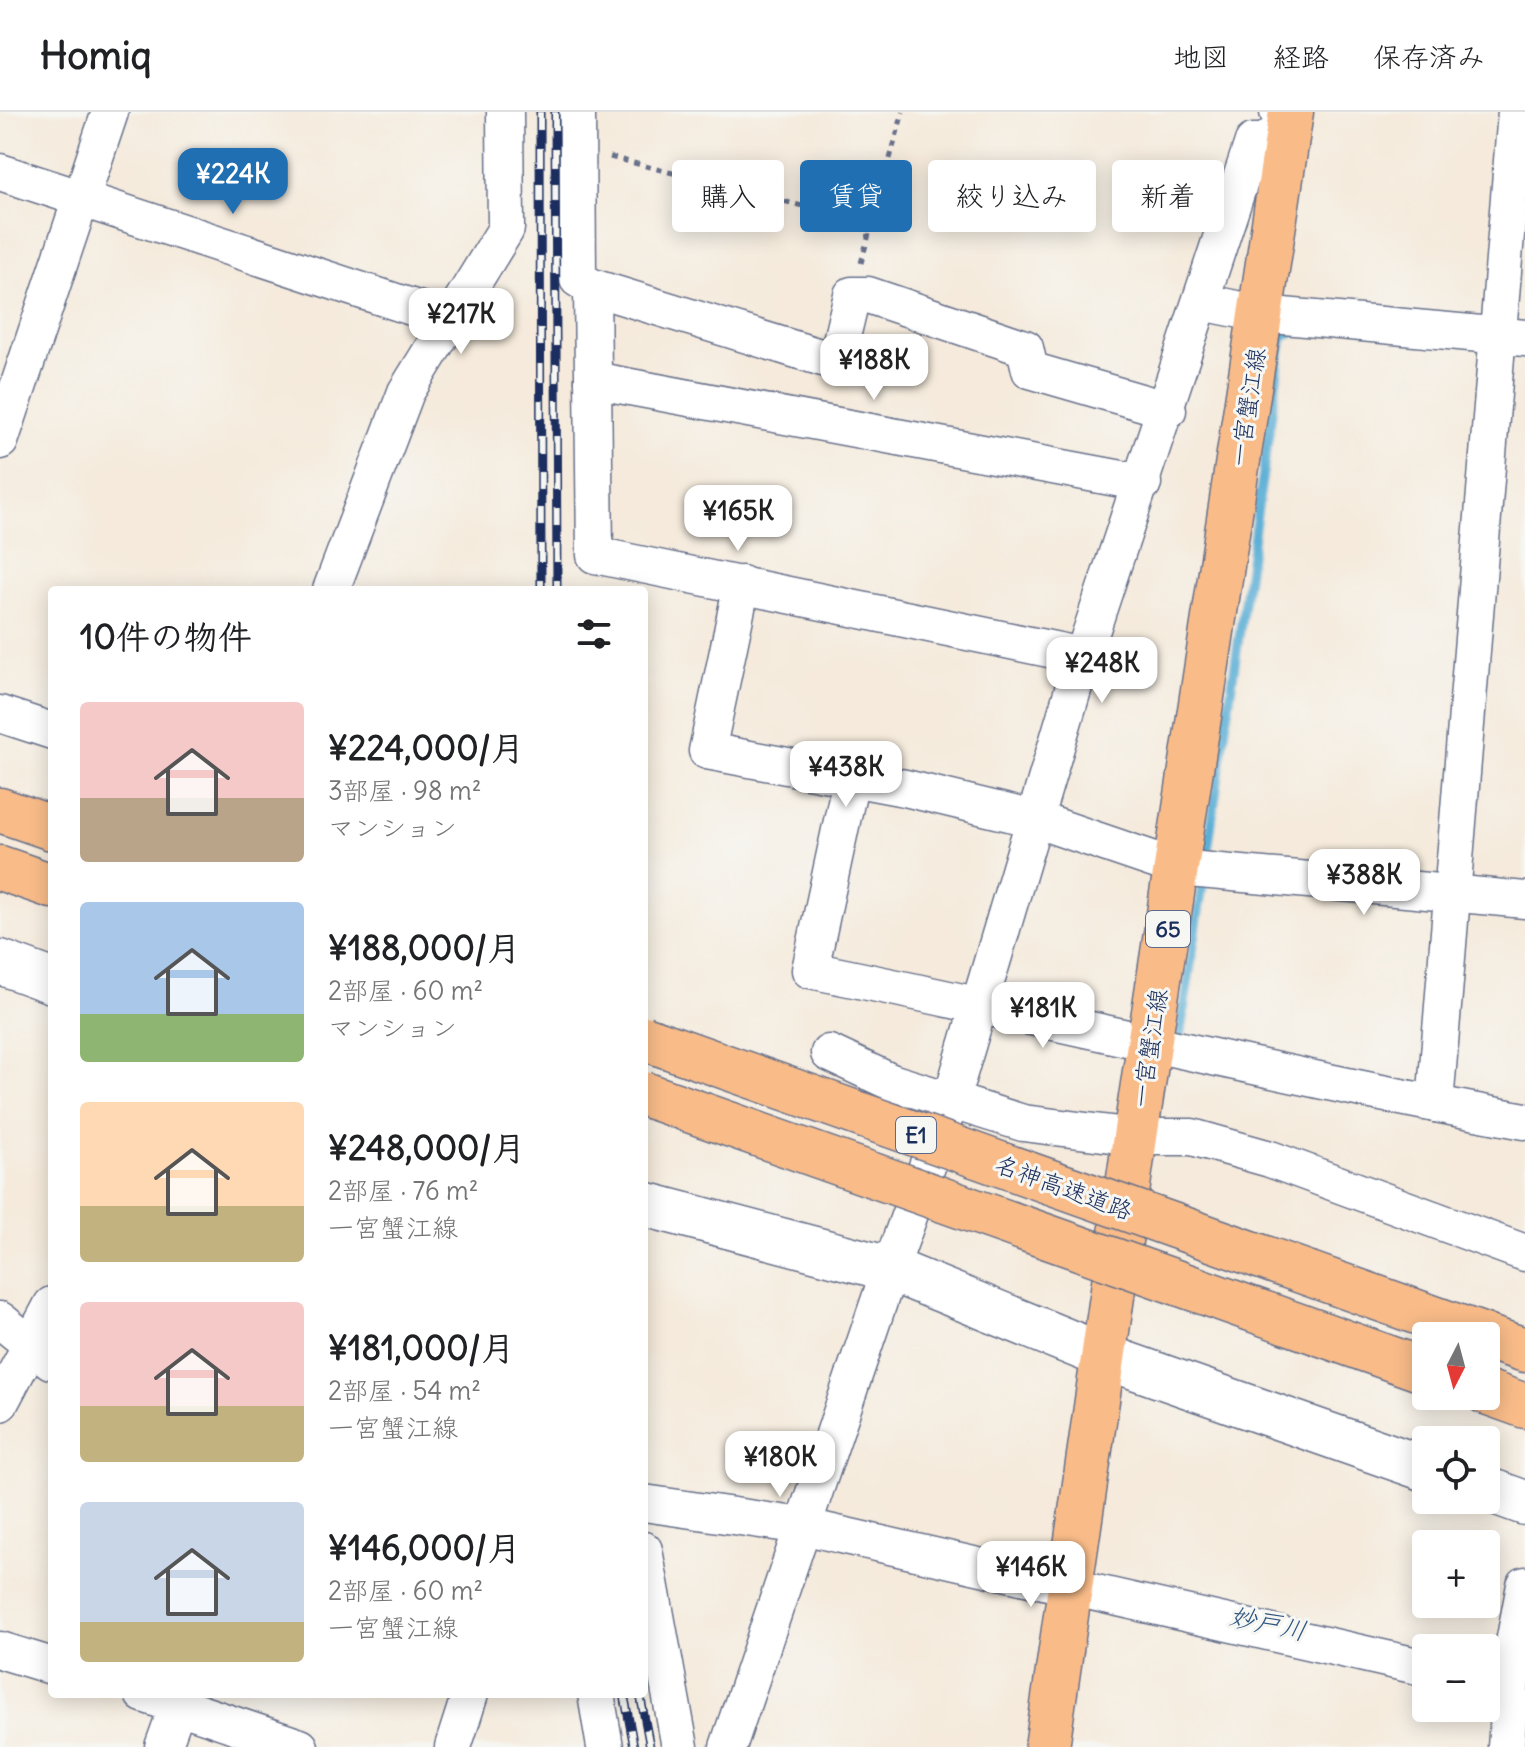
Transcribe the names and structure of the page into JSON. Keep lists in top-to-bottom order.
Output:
{
  "streets": {
    "main road": [
      "一宮蟹江線",
      "65",
      "E1",
      "名神高速道路"
    ]
  },
  "water": ["妙戸川"],
  "north": "bottom",
  "page": {
    "header": "Homiq",
    "nav": ["地図", "経路", "保存済み"],
    "price": [
      "¥224K",
      "¥217K",
      "¥188K",
      "¥165K",
      "¥248K",
      "¥438K",
      "¥388K",
      "¥181K",
      "¥180K",
      "¥146K"
    ],
    "chip": [
      "購入",
      "賃貸",
      "絞り込み",
      "新着"
    ],
    "heading": "10件の物件",
    "list": [
      {
        "name": "¥224,000/月",
        "note": "3部屋 · 98 m² · マンション"
      },
      {
        "name": "¥188,000/月",
        "note": "2部屋 · 60 m² · マンション"
      },
      {
        "name": "¥248,000/月",
        "note": "2部屋 · 76 m² · 一宮蟹江線"
      },
      {
        "name": "¥181,000/月",
        "note": "2部屋 · 54 m² · 一宮蟹江線"
      },
      {
        "name": "¥146,000/月",
        "note": "2部屋 · 60 m² · 一宮蟹江線"
      }
    ],
    "map_buttons": ["+", "−"]
  }
}
